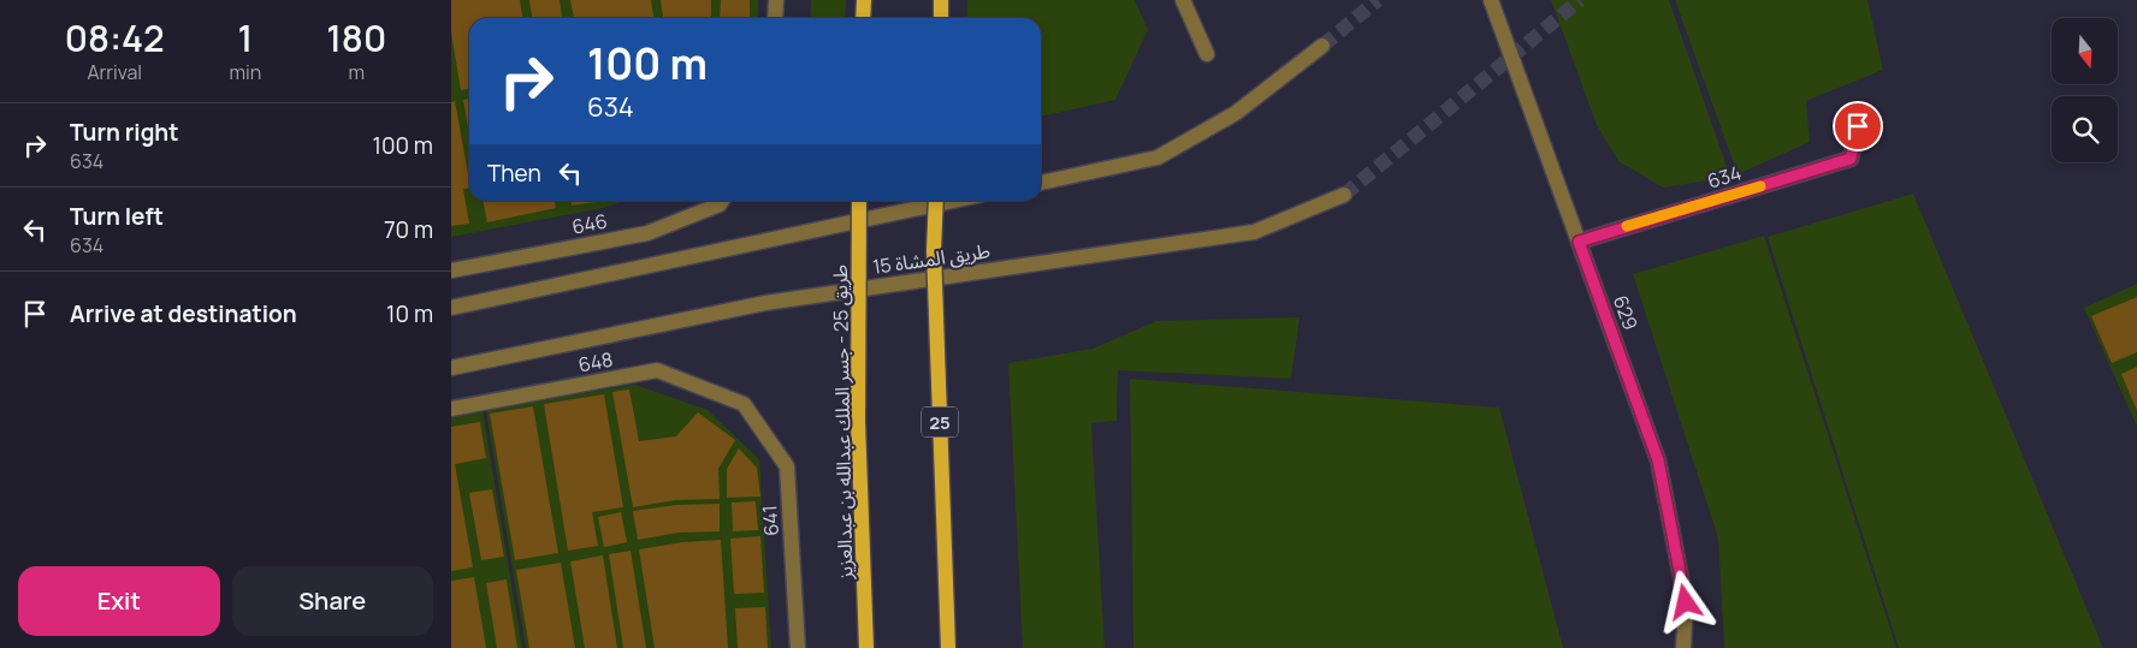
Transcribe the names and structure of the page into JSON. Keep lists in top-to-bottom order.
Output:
{
  "streets": {
    "main road": ["طريق 25 - جسر الملك عبدالله بن عبدالعزيز", "25"],
    "street": [
      "634",
      "646",
      "طريق المشاة 15",
      "629",
      "648",
      "641"
    ]
  },
  "crossings": [
    ["634", "629"],
    ["648", "641"]
  ],
  "north": "bottom",
  "page": {
    "eta": [
      "08:42",
      "Arrival",
      "1",
      "min",
      "180",
      "m"
    ],
    "turn": ["100 m", "634"],
    "list": [
      {
        "name": "Turn right",
        "note": "634",
        "value": "100 m"
      },
      {
        "name": "Turn left",
        "note": "634",
        "value": "70 m"
      },
      {
        "name": "Arrive at destination",
        "value": "10 m"
      }
    ],
    "then": "Then",
    "buttons": ["Exit", "Share"]
  }
}
